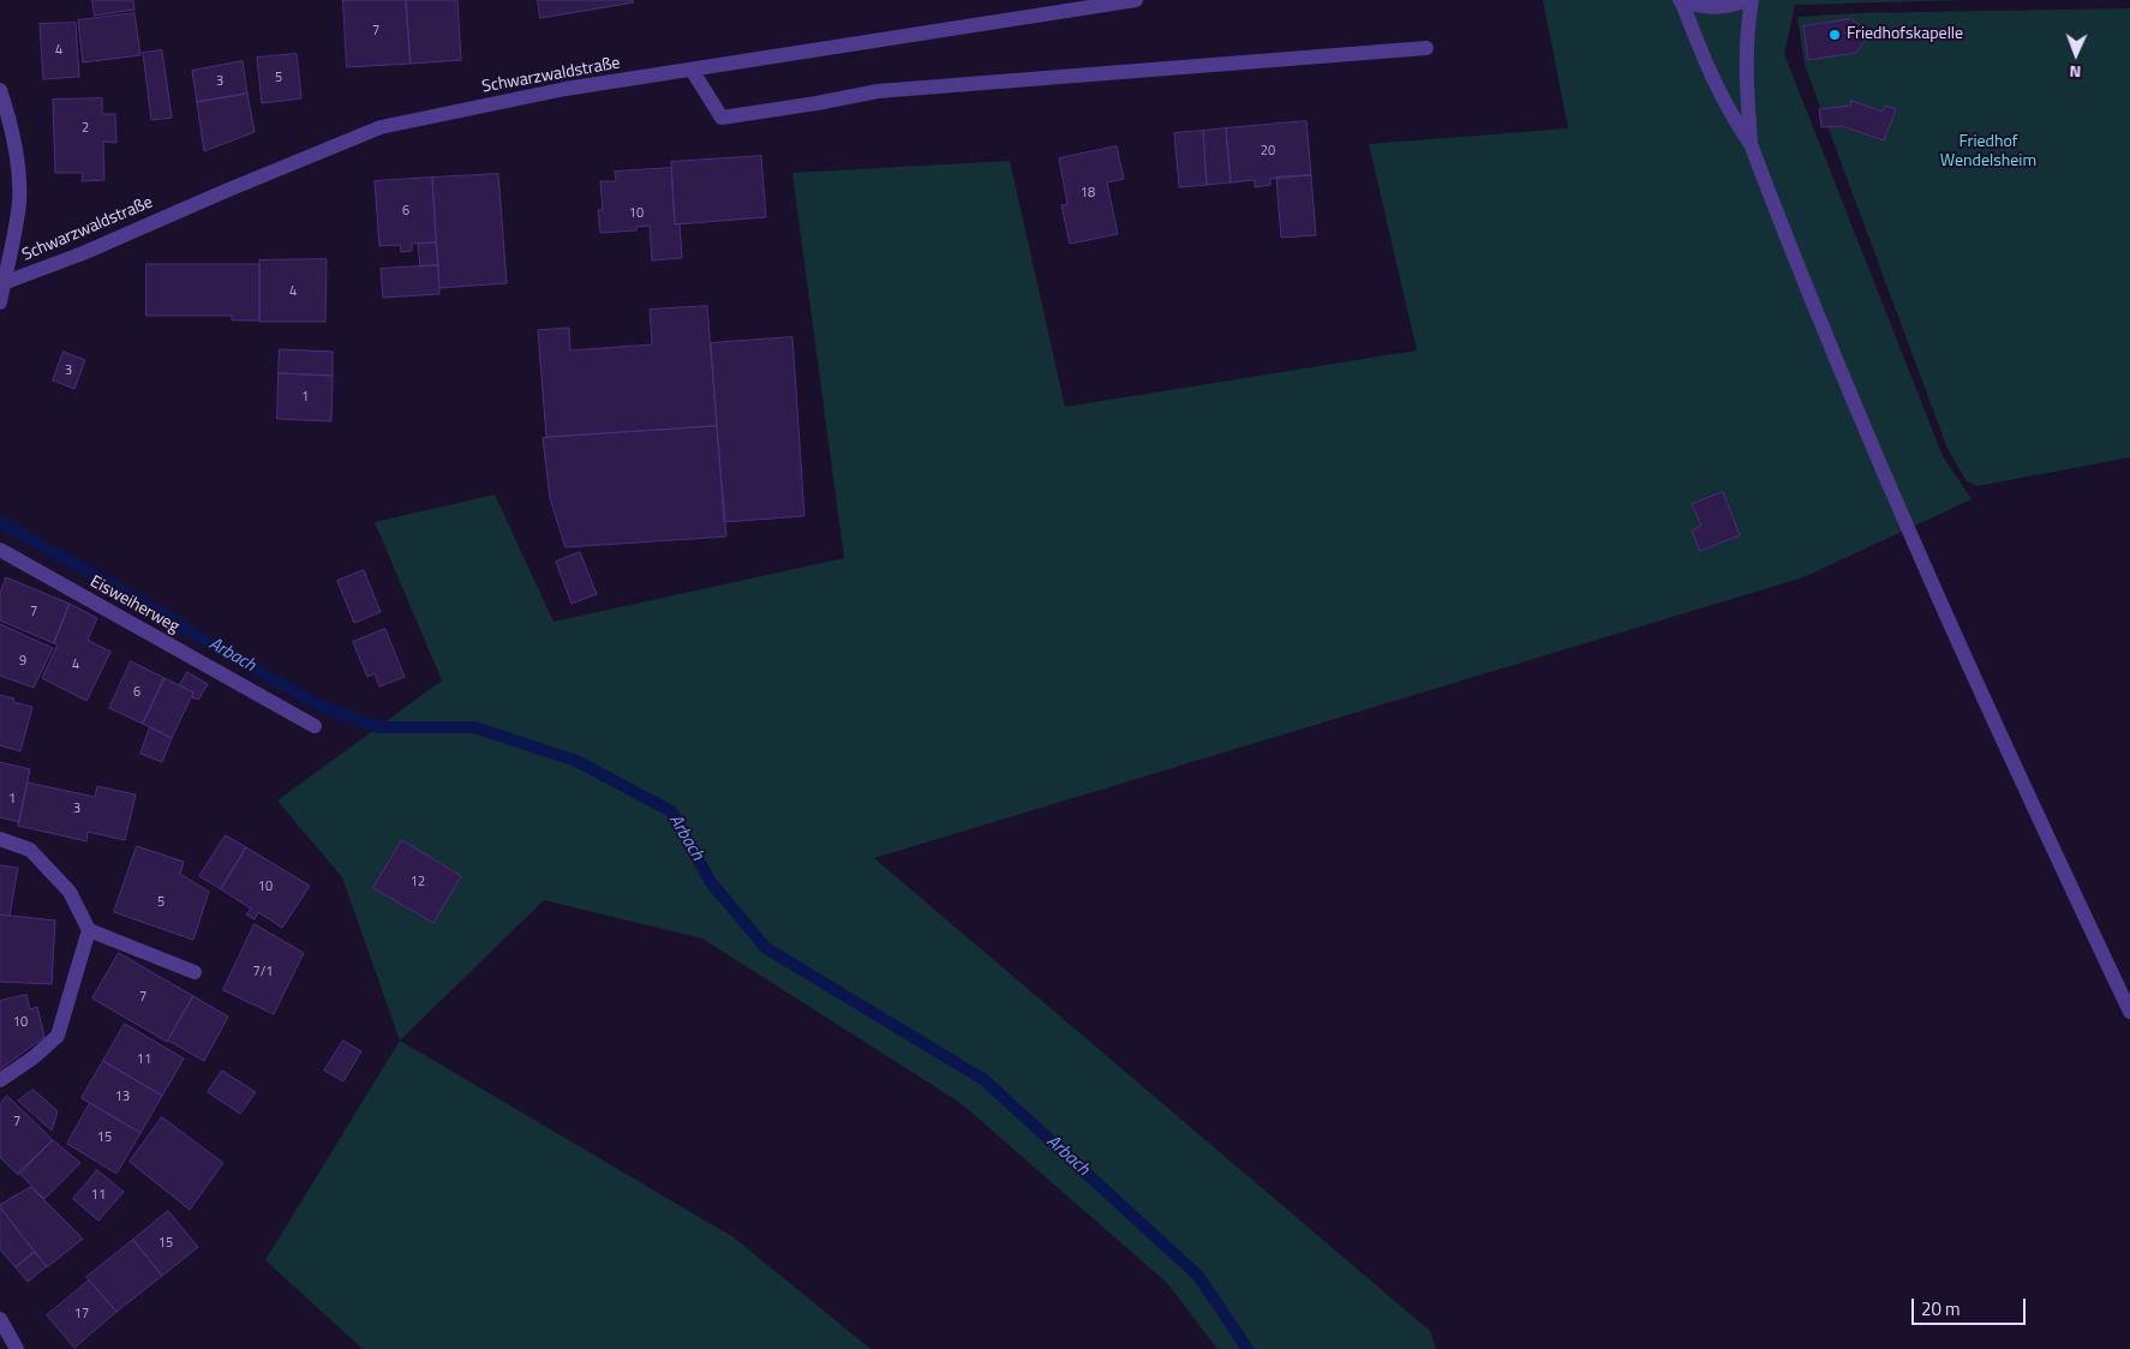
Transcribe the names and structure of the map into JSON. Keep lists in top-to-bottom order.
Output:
{
  "streets": {
    "street": ["Schwarzwaldstraße", "Eisweiherweg"]
  },
  "water": ["Arbach"],
  "parks": ["Friedhof Wendelsheim"],
  "places": ["Friedhofskapelle"],
  "house_numbers": [
    "7",
    "4",
    "5",
    "3",
    "2",
    "20",
    "18",
    "6",
    "10",
    "4",
    "3",
    "1",
    "7",
    "9",
    "4",
    "6",
    "1",
    "3",
    "12",
    "10",
    "5",
    "7/1",
    "7",
    "10",
    "11",
    "13",
    "7",
    "15",
    "11",
    "15",
    "17"
  ],
  "scale_bar": "20 m",
  "north": "bottom"
}
